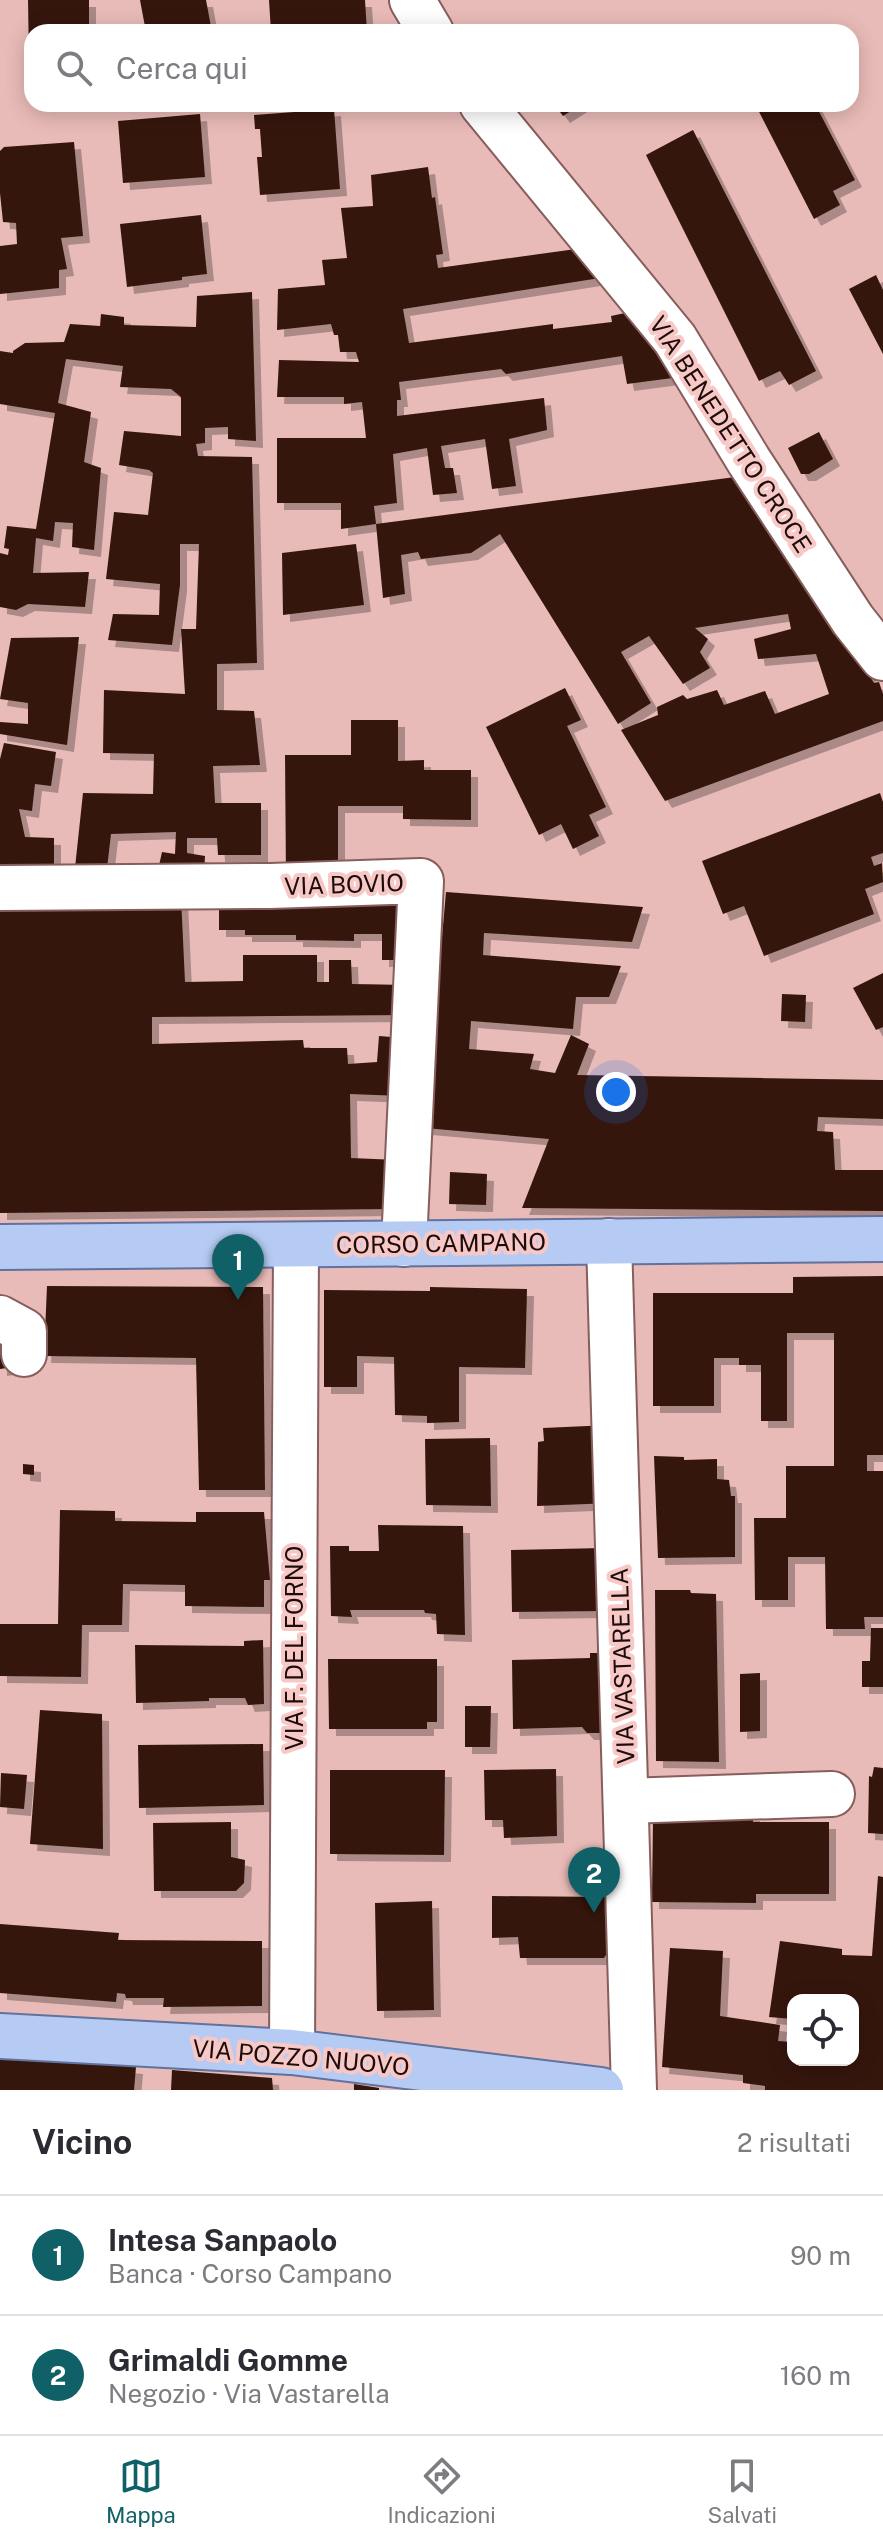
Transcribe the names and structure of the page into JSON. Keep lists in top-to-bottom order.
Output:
{
  "streets": {
    "main road": ["CORSO CAMPANO", "VIA POZZO NUOVO"],
    "street": [
      "VIA BENEDETTO CROCE",
      "VIA BOVIO",
      "VIA F. DEL FORNO",
      "VIA VASTARELLA"
    ]
  },
  "crossings": [
    ["VIA BOVIO", "CORSO CAMPANO"],
    ["CORSO CAMPANO", "VIA F. DEL FORNO"],
    ["CORSO CAMPANO", "VIA VASTARELLA"],
    ["VIA F. DEL FORNO", "VIA POZZO NUOVO"]
  ],
  "page": {
    "search": "Cerca qui",
    "pins": ["1", "2"],
    "heading": ["Vicino", "2 risultati"],
    "list": [
      {
        "mark": "1",
        "name": "Intesa Sanpaolo",
        "note": "Banca · Corso Campano",
        "value": "90 m"
      },
      {
        "mark": "2",
        "name": "Grimaldi Gomme",
        "note": "Negozio · Via Vastarella",
        "value": "160 m"
      }
    ],
    "nav": ["Mappa", "Indicazioni", "Salvati"]
  }
}
